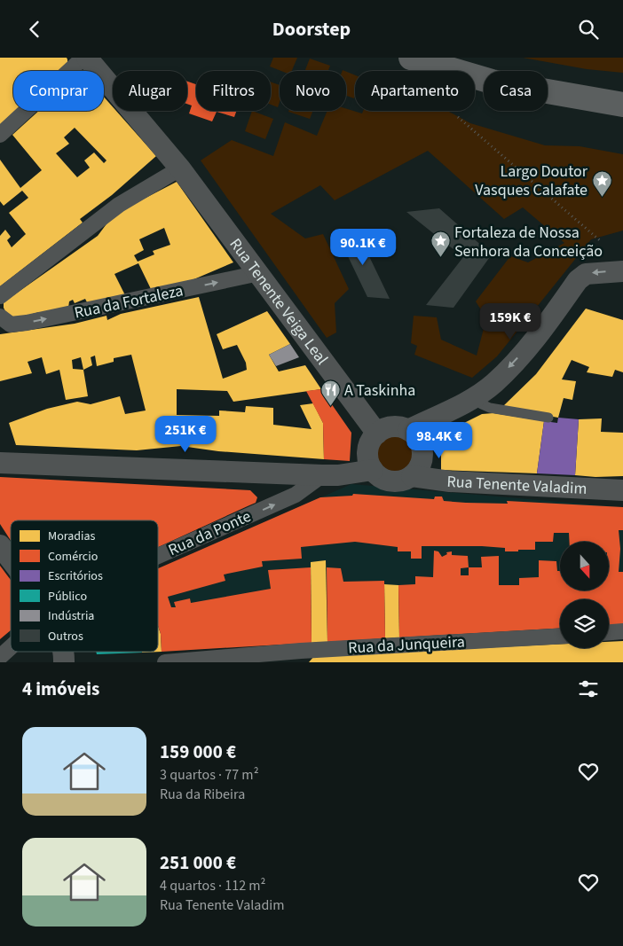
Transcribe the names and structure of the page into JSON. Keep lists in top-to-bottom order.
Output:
{
  "streets": {
    "street": [
      "Rua da Fortaleza",
      "Rua Tenente Veiga Leal",
      "Rua Tenente Valadim",
      "Rua da Ponte",
      "Rua da Junqueira"
    ]
  },
  "crossings": [
    ["Rua da Fortaleza", "Rua Tenente Veiga Leal"],
    ["Rua Tenente Veiga Leal", "Rua Tenente Valadim"]
  ],
  "one_way": ["Rua da Fortaleza", "Rua da Ponte"],
  "places": {
    "place": ["Largo Doutor Vasques Calafate", "Fortaleza de Nossa Senhora da Conceição"],
    "restaurant": ["A Taskinha"]
  },
  "legend": [
    "Moradias",
    "Comércio",
    "Escritórios",
    "Público",
    "Indústria",
    "Outros"
  ],
  "north": "bottom",
  "page": {
    "header": "Doorstep",
    "chip": [
      "Comprar",
      "Alugar",
      "Filtros",
      "Novo",
      "Apartamento",
      "Casa"
    ],
    "price": [
      "90.1K €",
      "159K €",
      "251K €",
      "98.4K €"
    ],
    "heading": "4 imóveis",
    "list": [
      {
        "name": "159 000 €",
        "note": "3 quartos · 77 m² · Rua da Ribeira"
      },
      {
        "name": "251 000 €",
        "note": "4 quartos · 112 m² · Rua Tenente Valadim"
      }
    ]
  }
}
